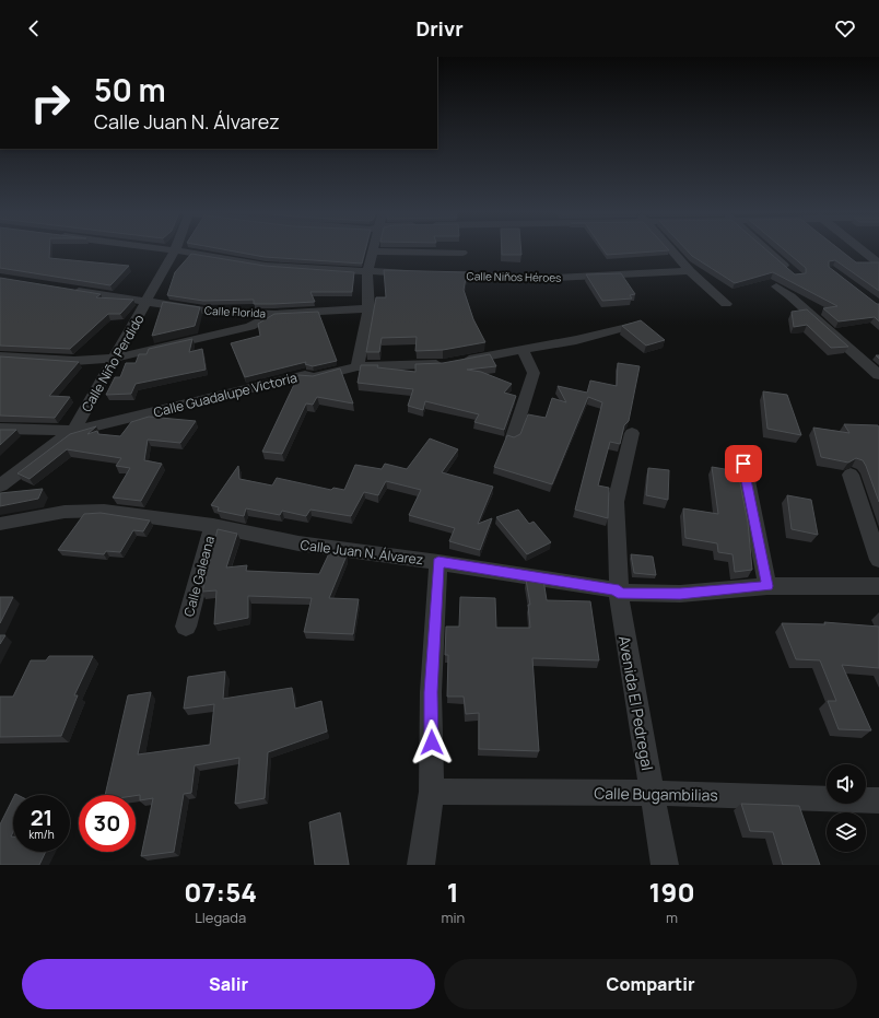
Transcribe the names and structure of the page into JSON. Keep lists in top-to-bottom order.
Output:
{
  "streets": {
    "street": [
      "Calle Niños Héroes",
      "Calle Florida",
      "Calle Niño Perdido",
      "Calle Guadalupe Victoria",
      "Calle Juan N. Álvarez",
      "Calle Galeana",
      "Avenida El Pedregal",
      "Calle Bugambilias"
    ]
  },
  "crossings": [
    ["Calle Florida", "Calle Niño Perdido"],
    ["Calle Niño Perdido", "Calle Guadalupe Victoria"],
    ["Calle Juan N. Álvarez", "Calle Galeana"],
    ["Calle Juan N. Álvarez", "Avenida El Pedregal"],
    ["Avenida El Pedregal", "Calle Bugambilias"]
  ],
  "page": {
    "header": "Drivr",
    "turn": ["50 m", "Calle Juan N. Álvarez"],
    "speed": "21 km/h",
    "limit": "30",
    "eta": [
      "07:54",
      "Llegada",
      "1",
      "min",
      "190",
      "m"
    ],
    "buttons": ["Salir", "Compartir"]
  }
}
